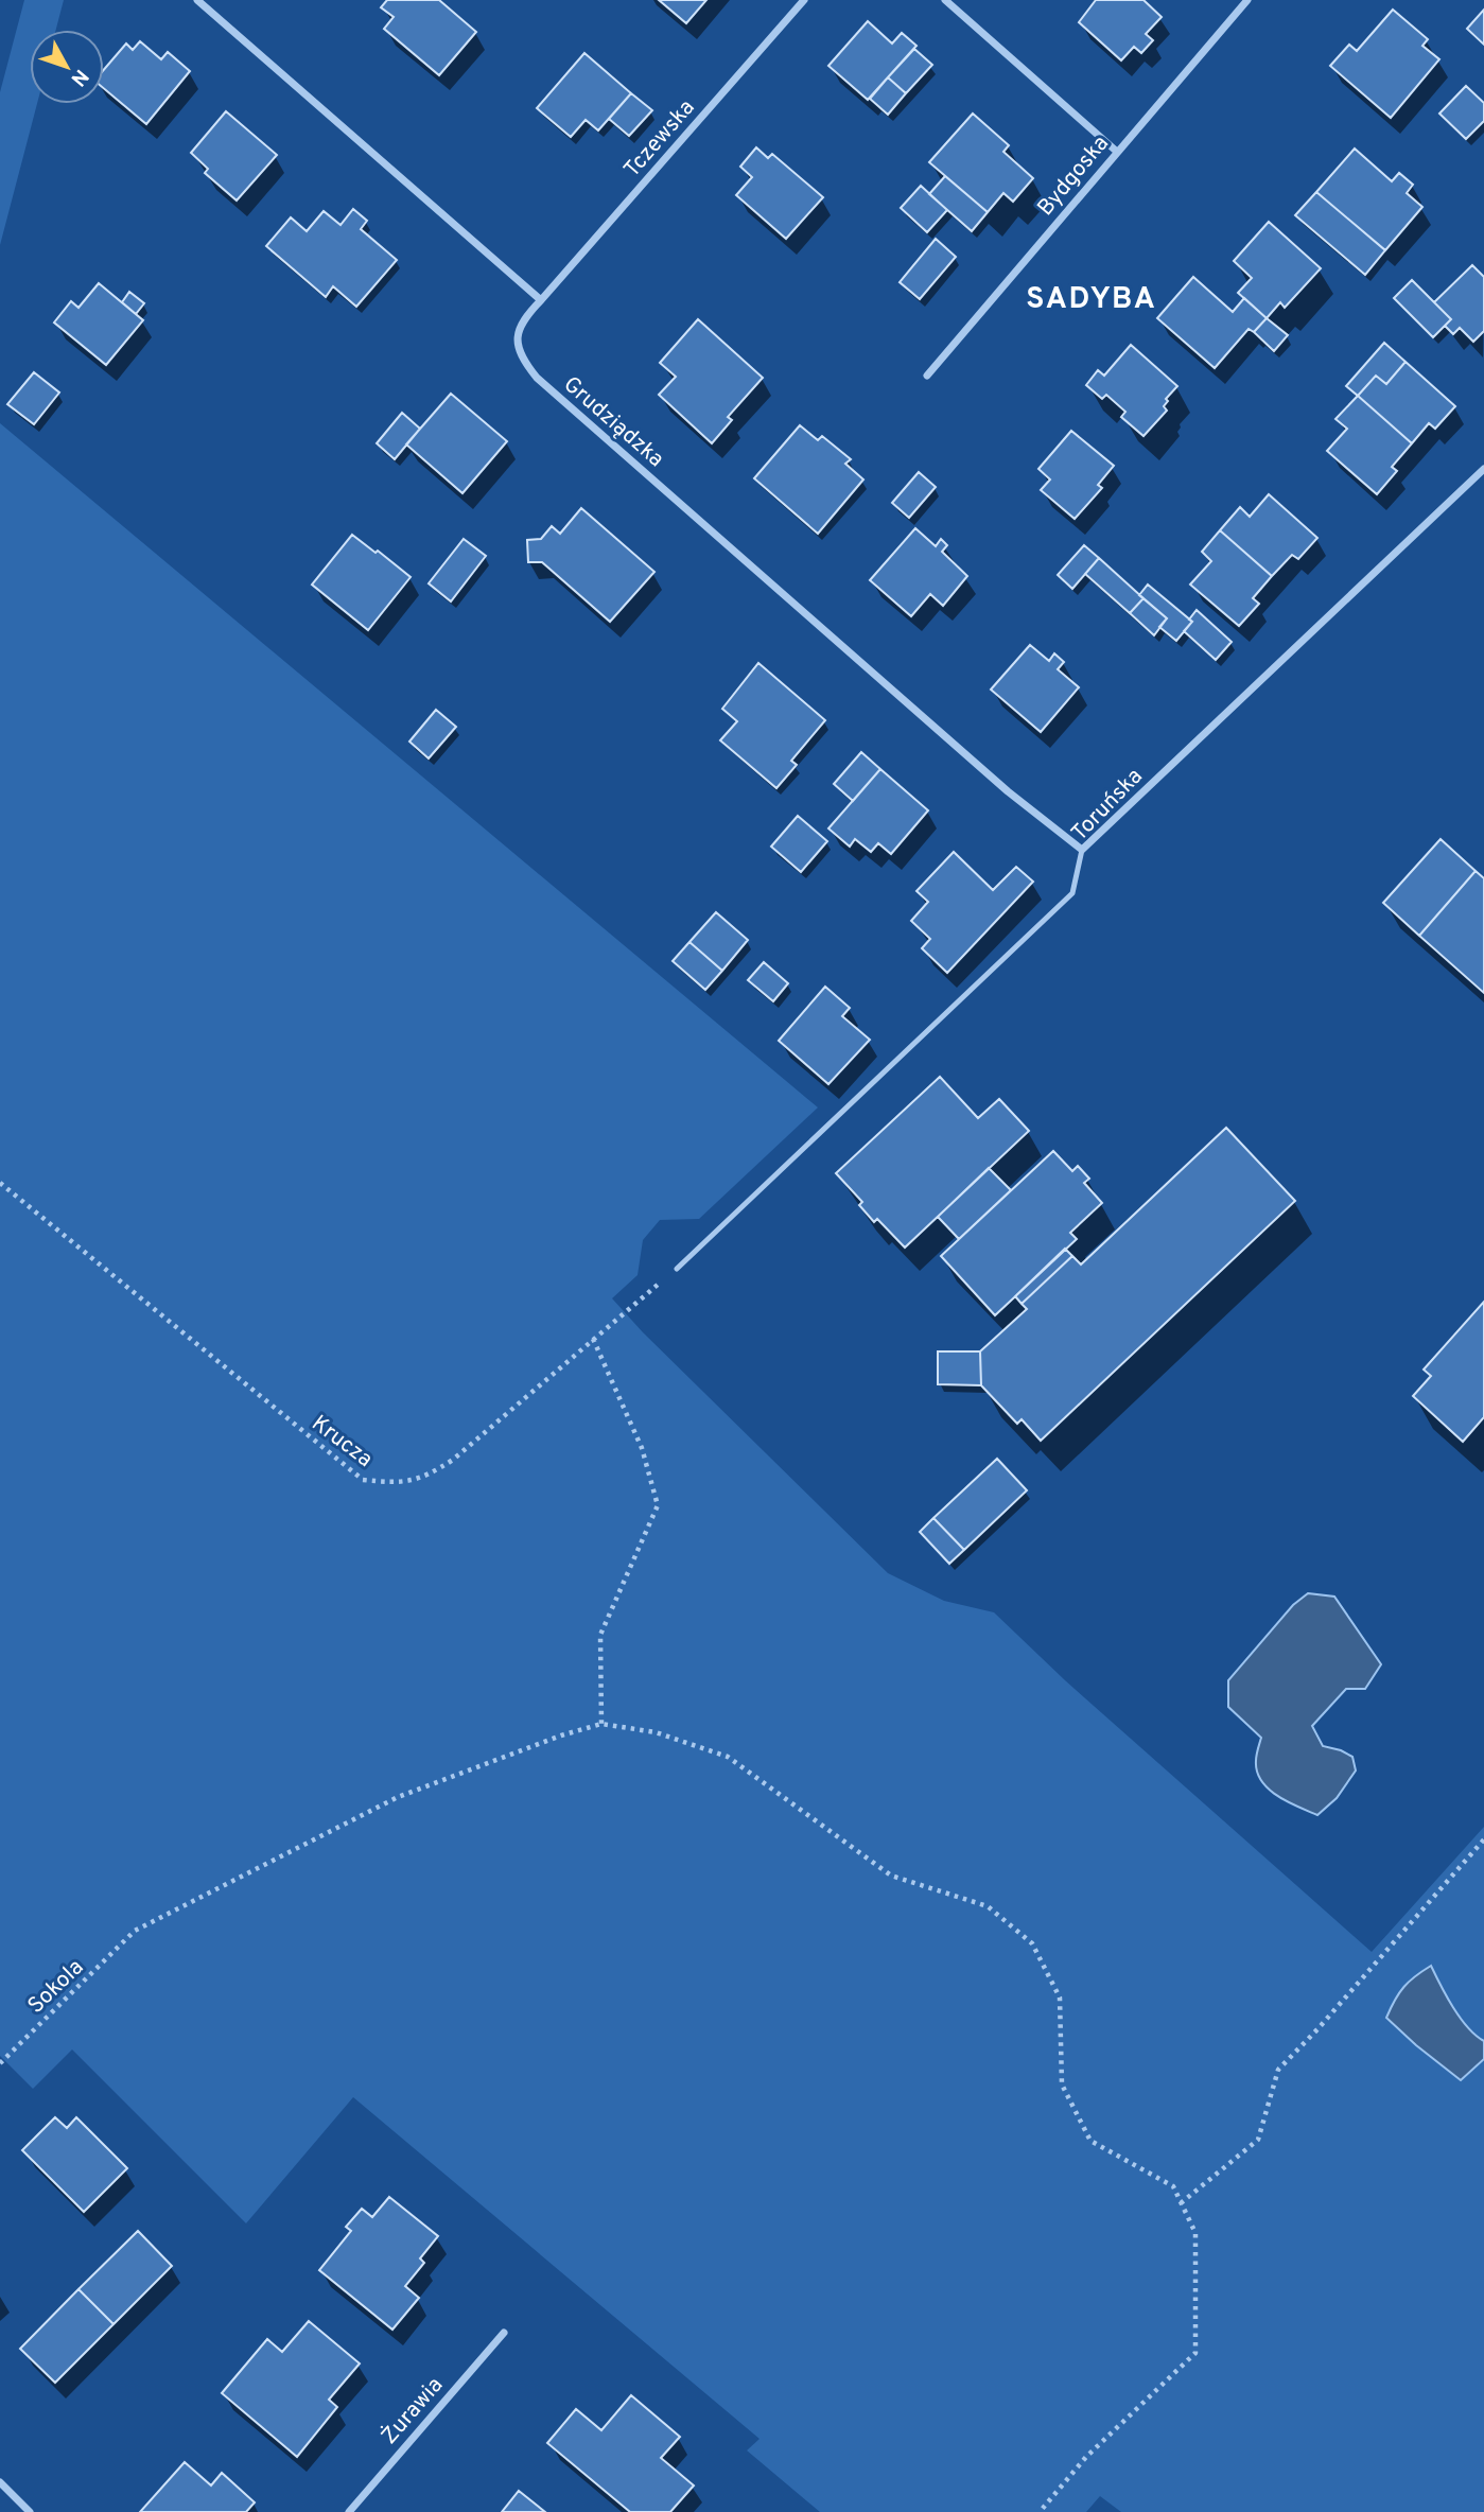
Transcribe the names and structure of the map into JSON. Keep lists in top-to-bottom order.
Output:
{
  "streets": {
    "street": [
      "Tczewska",
      "Bydgoska",
      "Grudziądzka",
      "Toruńska",
      "Żurawia"
    ],
    "path": ["Krucza", "Sokola"]
  },
  "crossings": [
    ["Tczewska", "Grudziądzka"],
    ["Grudziądzka", "Toruńska"],
    ["Toruńska", "Krucza"]
  ],
  "districts": ["SADYBA"],
  "north": "bottom right"
}
